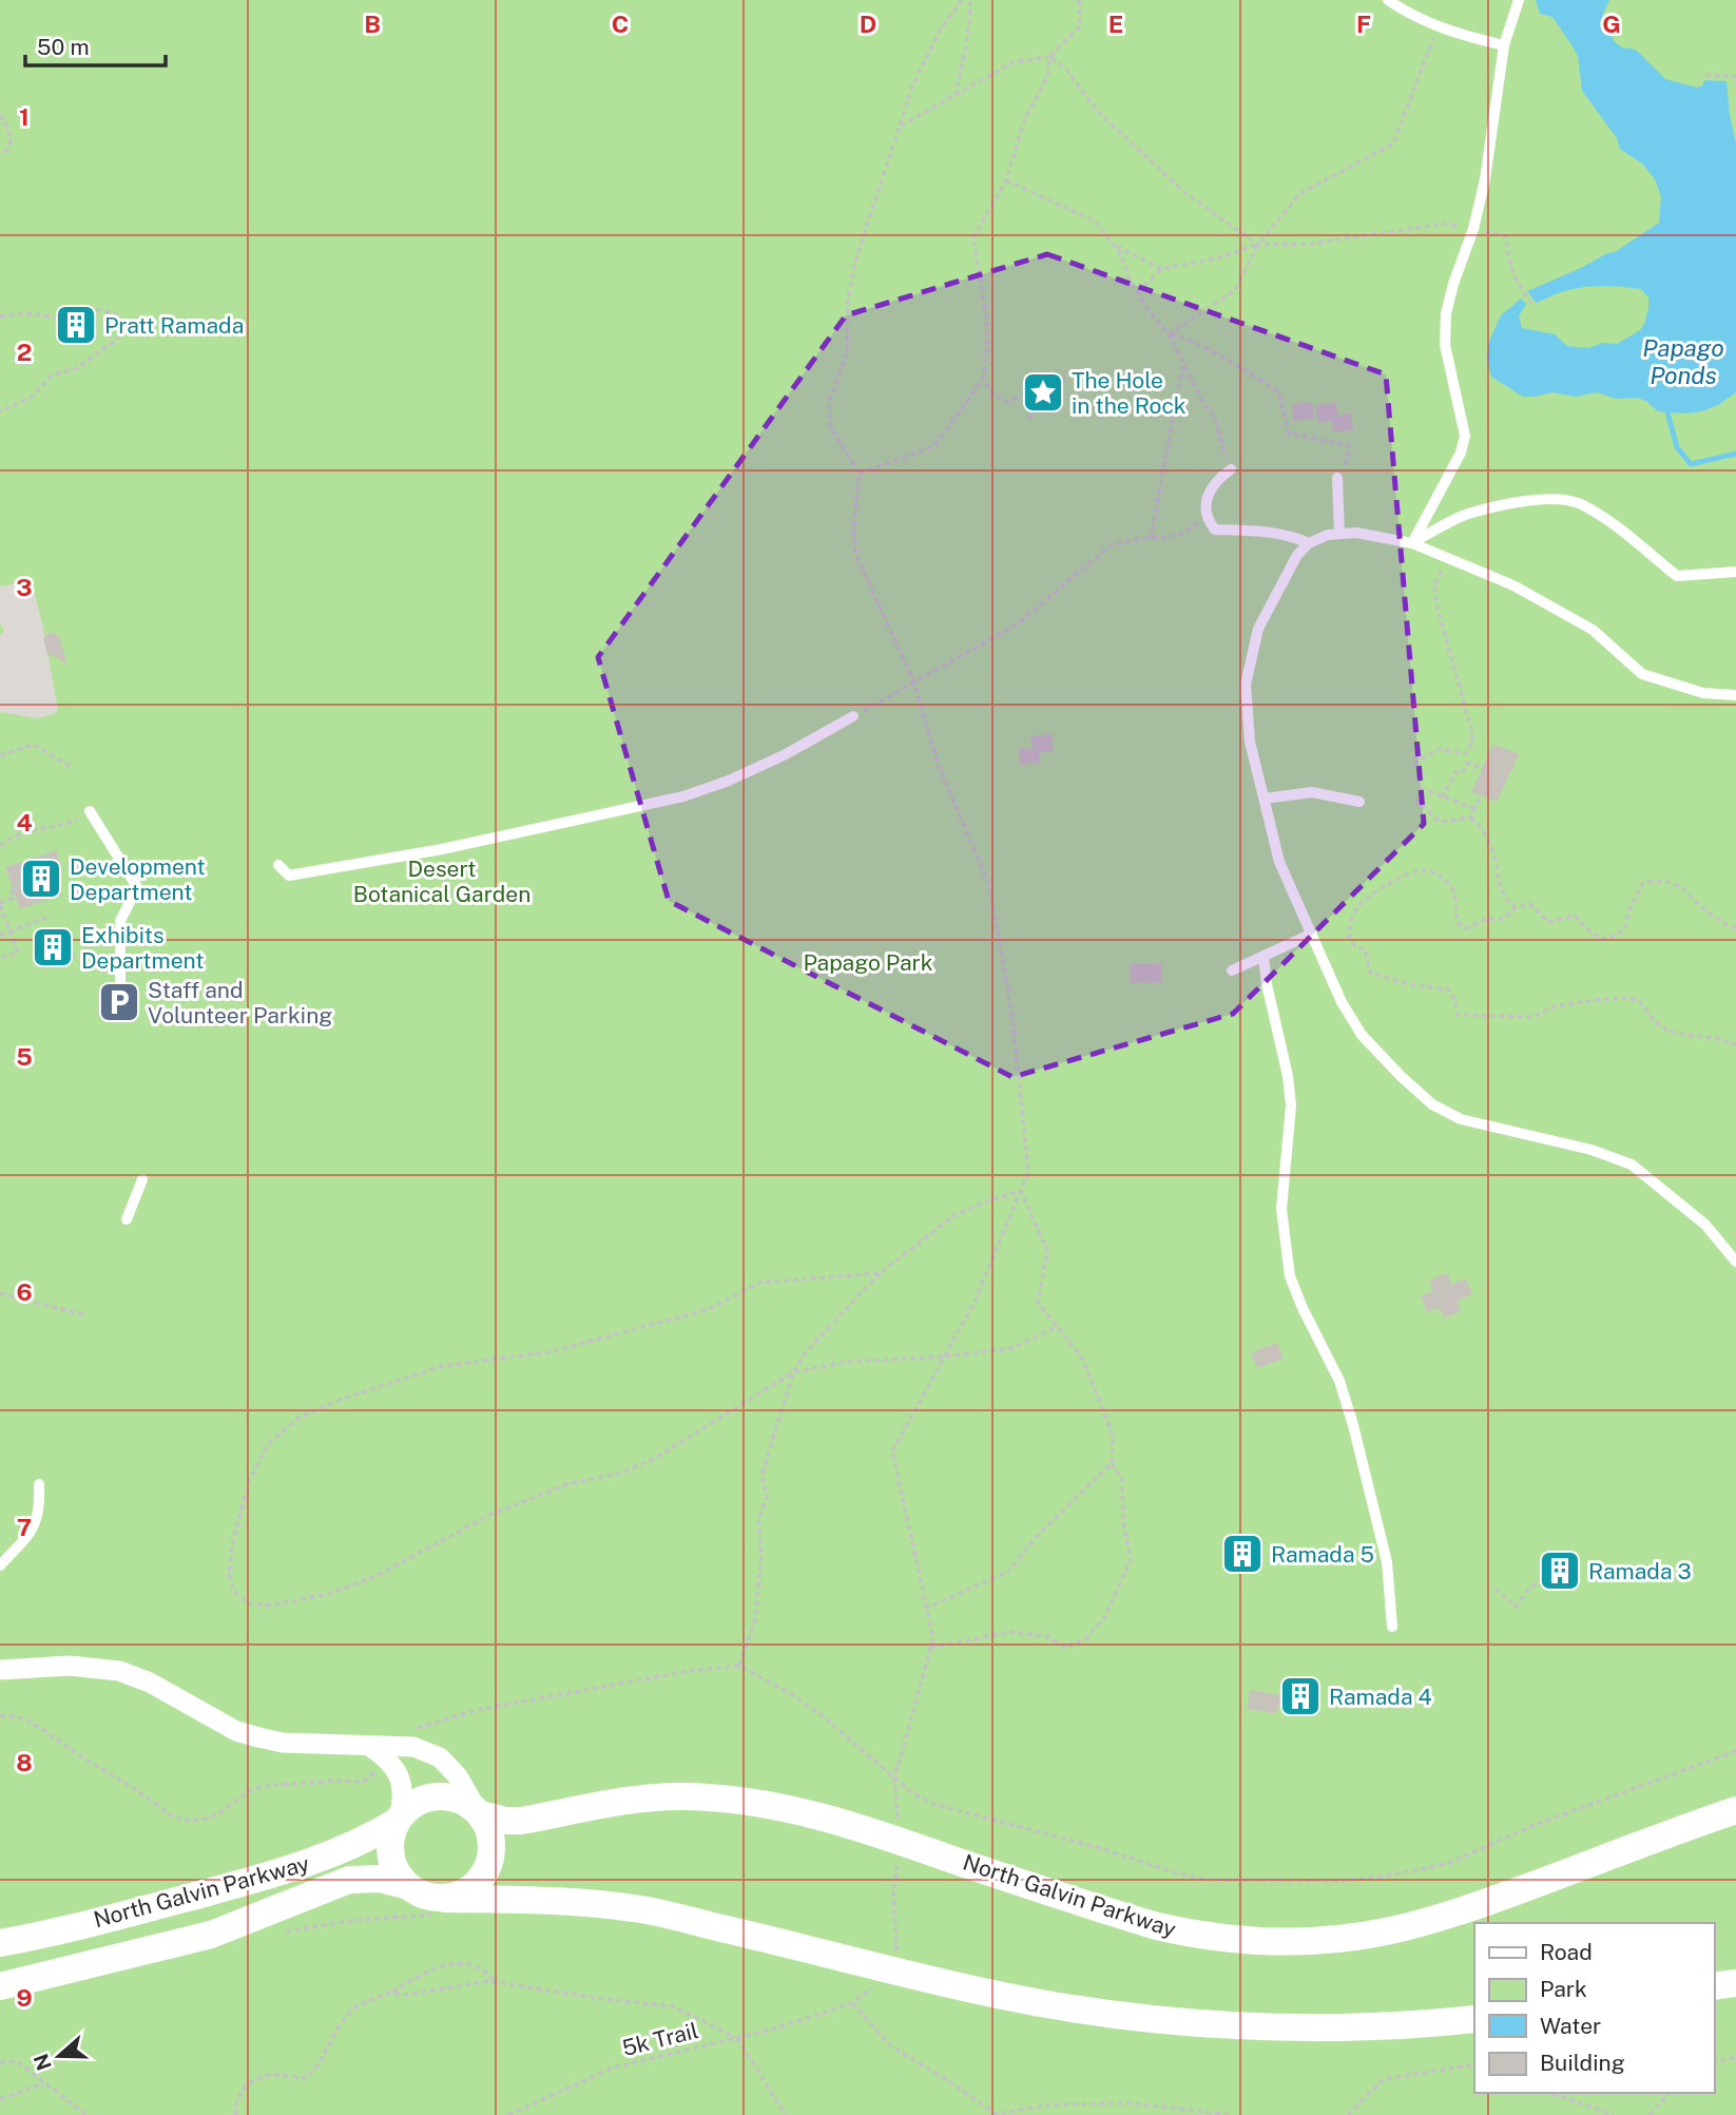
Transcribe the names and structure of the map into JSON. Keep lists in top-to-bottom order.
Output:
{
  "streets": {
    "main road": ["North Galvin Parkway"],
    "path": ["5k Trail"]
  },
  "water": ["Papago Ponds"],
  "parks": ["Desert Botanical Garden", "Papago Park"],
  "places": {
    "building": [
      "Pratt Ramada",
      "Development Department",
      "Exhibits Department",
      "Ramada 5",
      "Ramada 3",
      "Ramada 4"
    ],
    "place": ["The Hole in the Rock"],
    "parking": ["Staff and Volunteer Parking"]
  },
  "legend": [
    "Road",
    "Park",
    "Water",
    "Building"
  ],
  "scale_bar": "50 m",
  "north": "left",
  "grid": {
    "columns": [
      "B",
      "C",
      "D",
      "E",
      "F",
      "G"
    ],
    "rows": [
      "1",
      "2",
      "3",
      "4",
      "5",
      "6",
      "7",
      "8",
      "9"
    ]
  }
}
